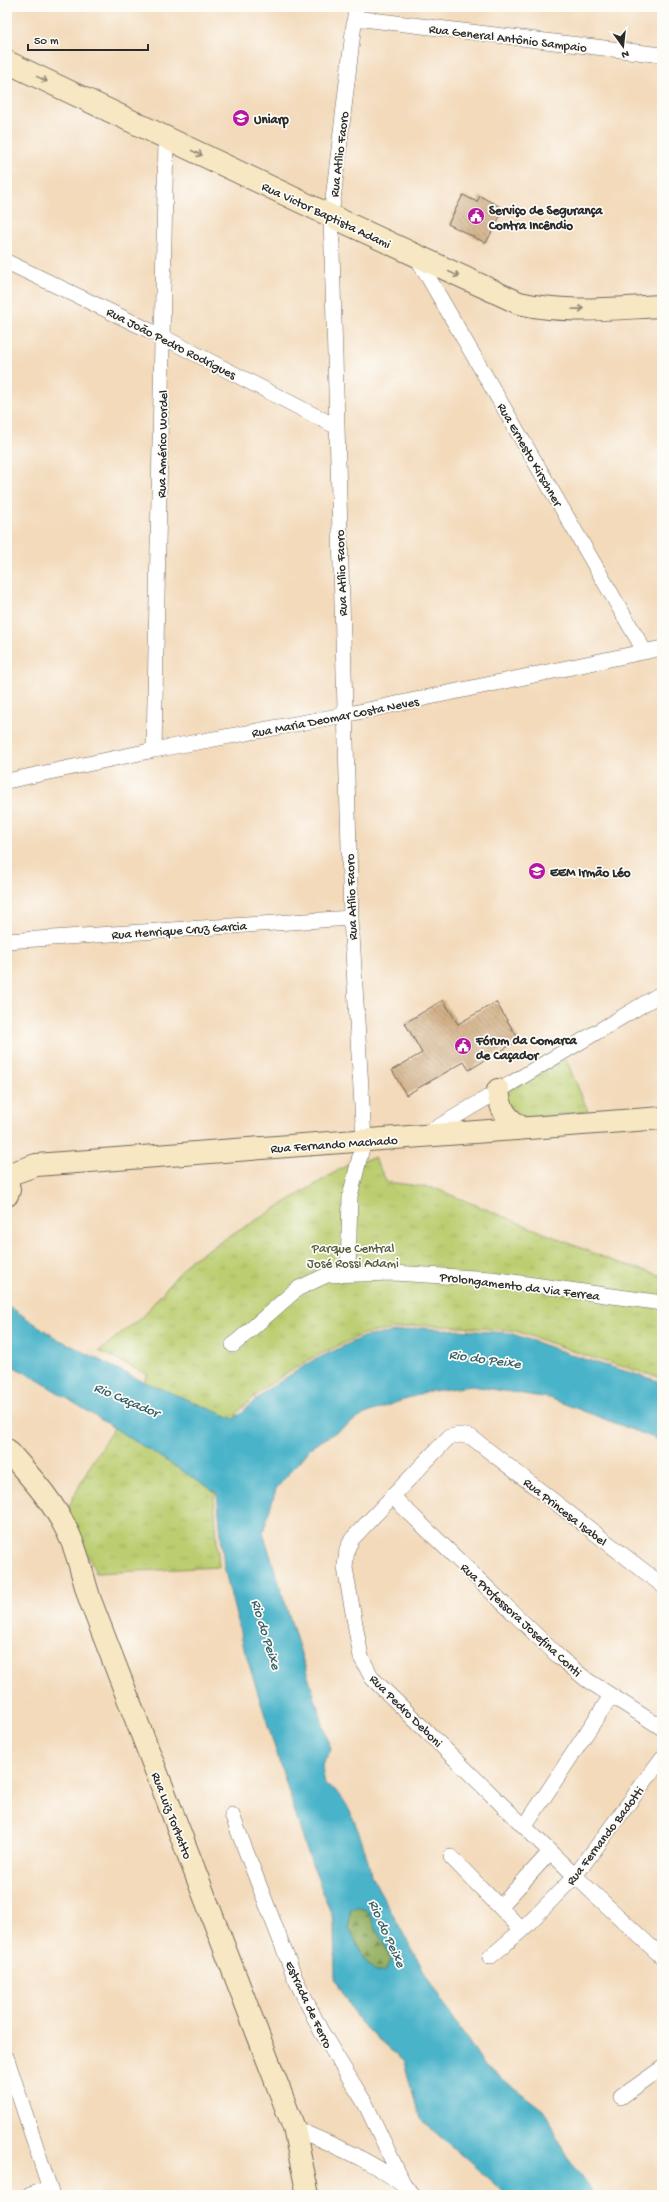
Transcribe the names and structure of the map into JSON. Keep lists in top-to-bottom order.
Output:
{
  "streets": {
    "main road": ["Rua Victor Baptista Adami", "Rua Fernando Machado", "Rua Luiz Tortatto"],
    "street": [
      "Rua General Antônio Sampaio",
      "Rua Atílio Faoro",
      "Rua João Pedro Rodrigues",
      "Rua Américo Wordel",
      "Rua Ernesto Kirschner",
      "Rua Maria Deomar Costa Neves",
      "Rua Henrique Cruz Garcia",
      "Prolongamento da Via Ferrea",
      "Rua Princesa Isabel",
      "Rua Professora Josefina Conti",
      "Rua Pedro Deboni",
      "Rua Fernando Badotti",
      "Estrada de Ferro"
    ]
  },
  "crossings": [
    ["Rua General Antônio Sampaio", "Rua Atílio Faoro"],
    ["Rua Atílio Faoro", "Rua Victor Baptista Adami"],
    ["Rua Atílio Faoro", "Rua João Pedro Rodrigues"],
    ["Rua Atílio Faoro", "Rua Maria Deomar Costa Neves"],
    ["Rua Atílio Faoro", "Rua Henrique Cruz Garcia"],
    ["Rua Atílio Faoro", "Rua Fernando Machado"],
    ["Rua Atílio Faoro", "Prolongamento da Via Ferrea"],
    ["Rua Victor Baptista Adami", "Rua Américo Wordel"],
    ["Rua Victor Baptista Adami", "Rua Ernesto Kirschner"],
    ["Rua João Pedro Rodrigues", "Rua Américo Wordel"],
    ["Rua Américo Wordel", "Rua Maria Deomar Costa Neves"],
    ["Rua Ernesto Kirschner", "Rua Maria Deomar Costa Neves"],
    ["Rua Princesa Isabel", "Rua Pedro Deboni"],
    ["Rua Professora Josefina Conti", "Rua Pedro Deboni"],
    ["Rua Pedro Deboni", "Rua Fernando Badotti"]
  ],
  "one_way": ["Rua Victor Baptista Adami"],
  "water": ["Rio do Peixe", "Rio Caçador"],
  "parks": ["Parque Central José Rossi Adami"],
  "places": {
    "school or university": ["Uniarp", "EEM Irmão Léo"],
    "public building": ["Serviço de Segurança Contra Incêndio", "Fórum da Comarca de Caçador"]
  },
  "scale_bar": "50 m",
  "north": "bottom"
}
